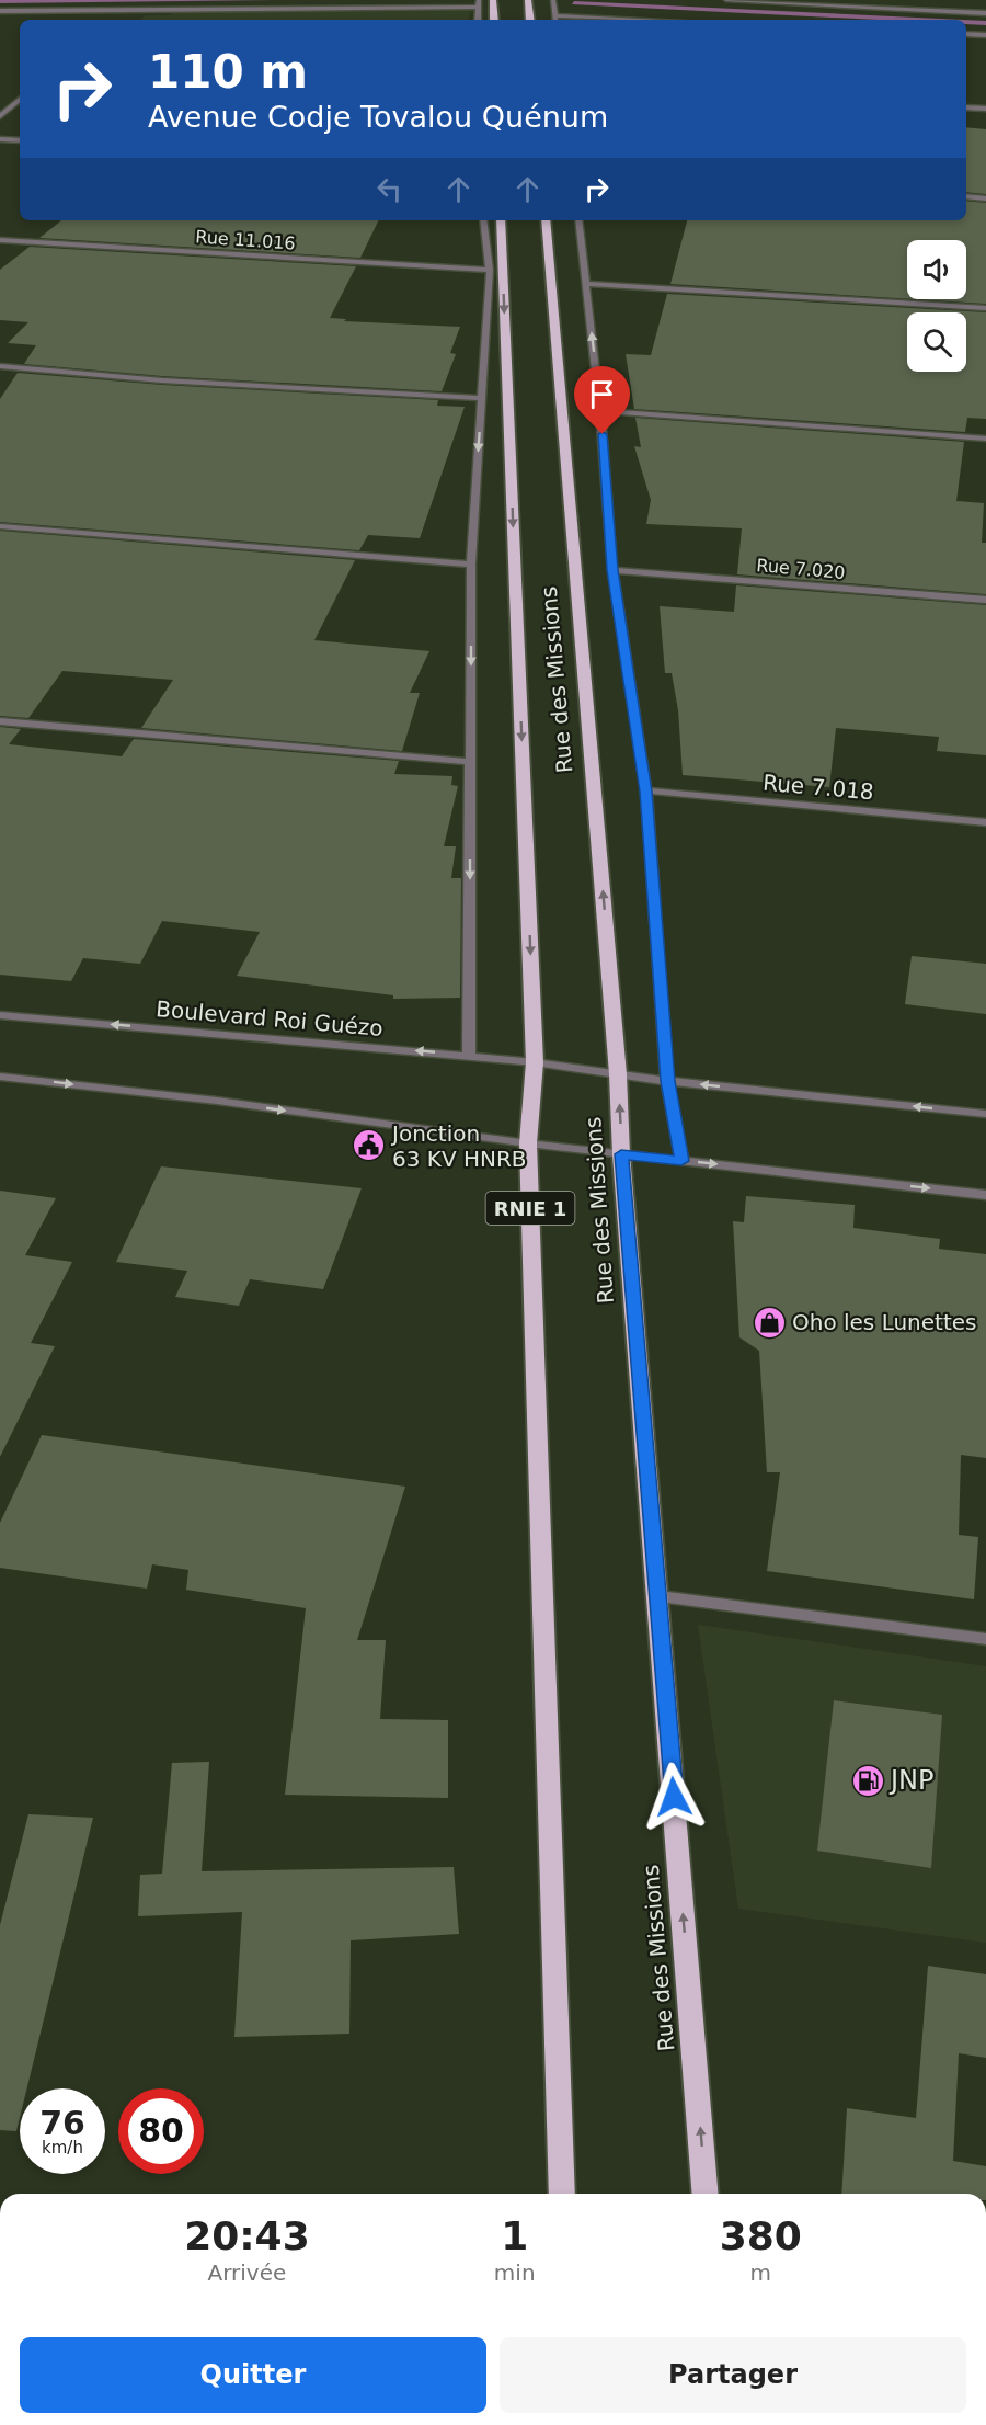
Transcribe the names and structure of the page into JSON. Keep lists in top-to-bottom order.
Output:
{
  "streets": {
    "highway": ["Rue des Missions", "RNIE 1"],
    "street": [
      "Rue 11.016",
      "Rue 7.020",
      "Rue 7.018",
      "Boulevard Roi Guézo"
    ]
  },
  "crossings": [
    ["Rue des Missions", "Boulevard Roi Guézo"]
  ],
  "places": {
    "public building": ["Jonction 63 KV HNRB"],
    "shop": ["Oho les Lunettes"],
    "fuel station": ["JNP"]
  },
  "page": {
    "turn": ["110 m", "Avenue Codje Tovalou Quénum"],
    "speed": "76 km/h",
    "limit": "80",
    "eta": [
      "20:43",
      "Arrivée",
      "1",
      "min",
      "380",
      "m"
    ],
    "buttons": ["Quitter", "Partager"]
  }
}
